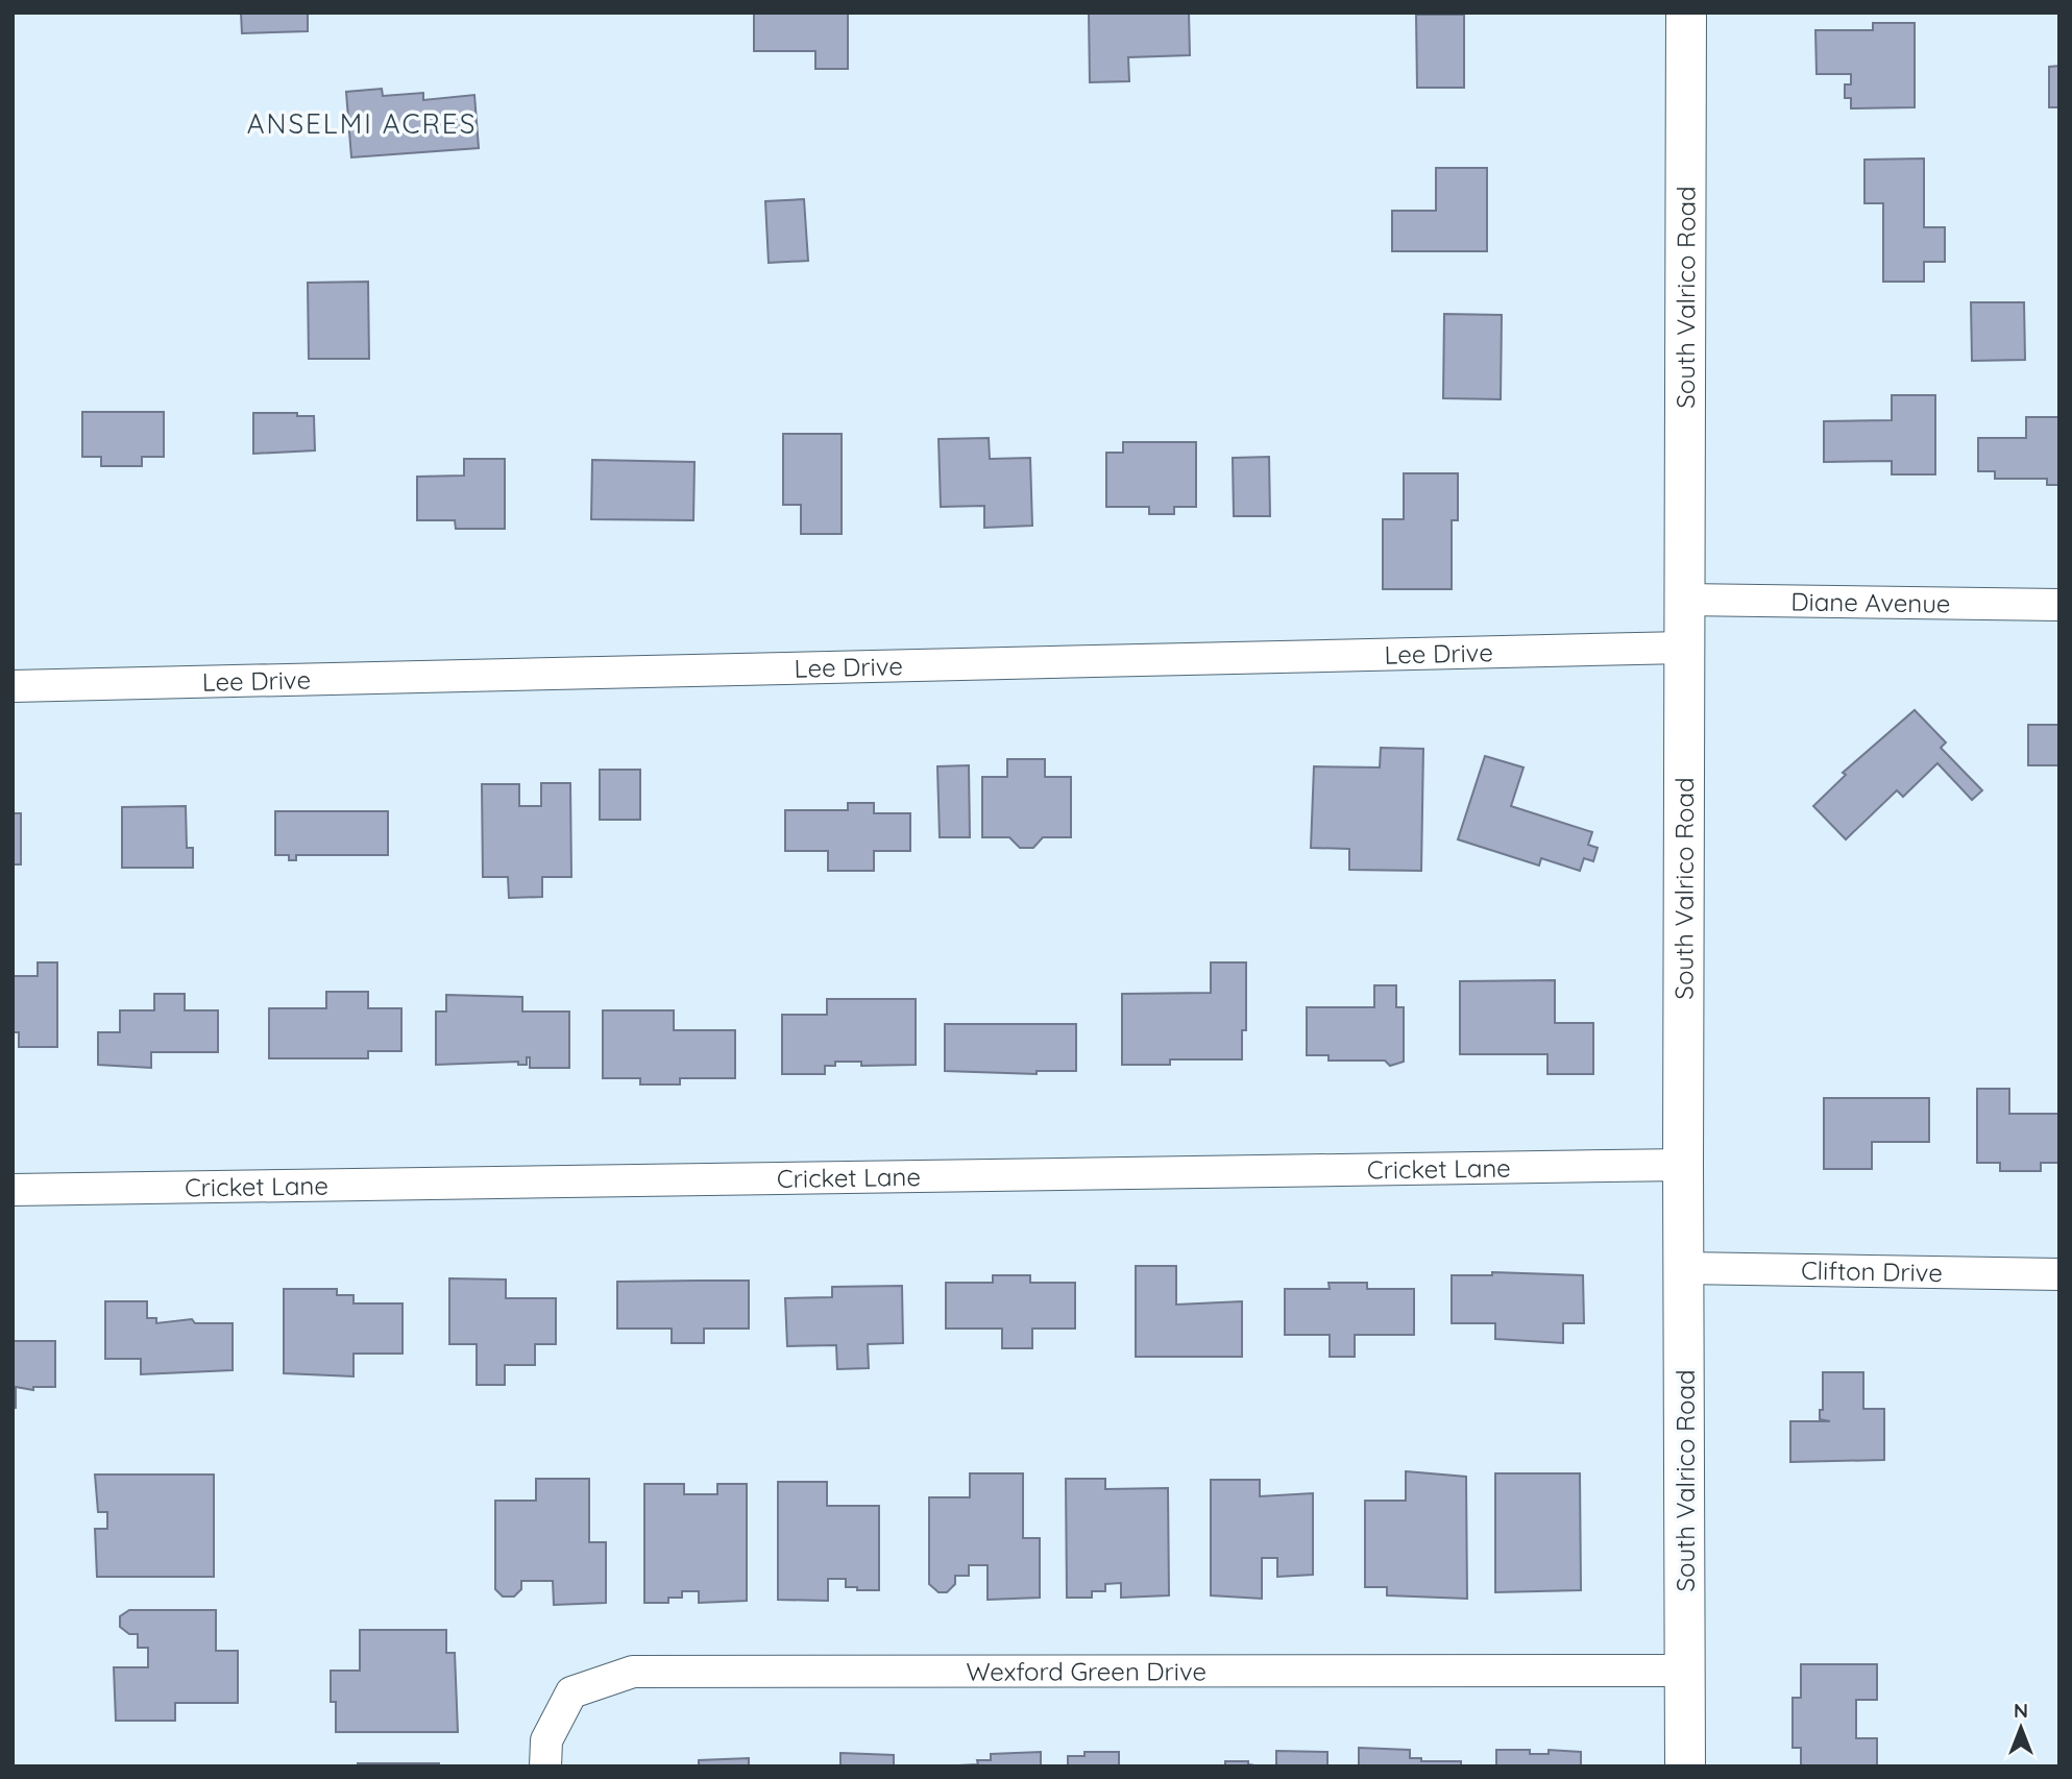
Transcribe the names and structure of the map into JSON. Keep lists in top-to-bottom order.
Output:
{
  "streets": {
    "street": [
      "South Valrico Road",
      "Diane Avenue",
      "Lee Drive",
      "Cricket Lane",
      "Clifton Drive",
      "Wexford Green Drive"
    ]
  },
  "crossings": [
    ["South Valrico Road", "Diane Avenue"],
    ["South Valrico Road", "Lee Drive"],
    ["South Valrico Road", "Cricket Lane"],
    ["South Valrico Road", "Clifton Drive"],
    ["South Valrico Road", "Wexford Green Drive"]
  ],
  "districts": ["ANSELMI ACRES"],
  "north": "top"
}
